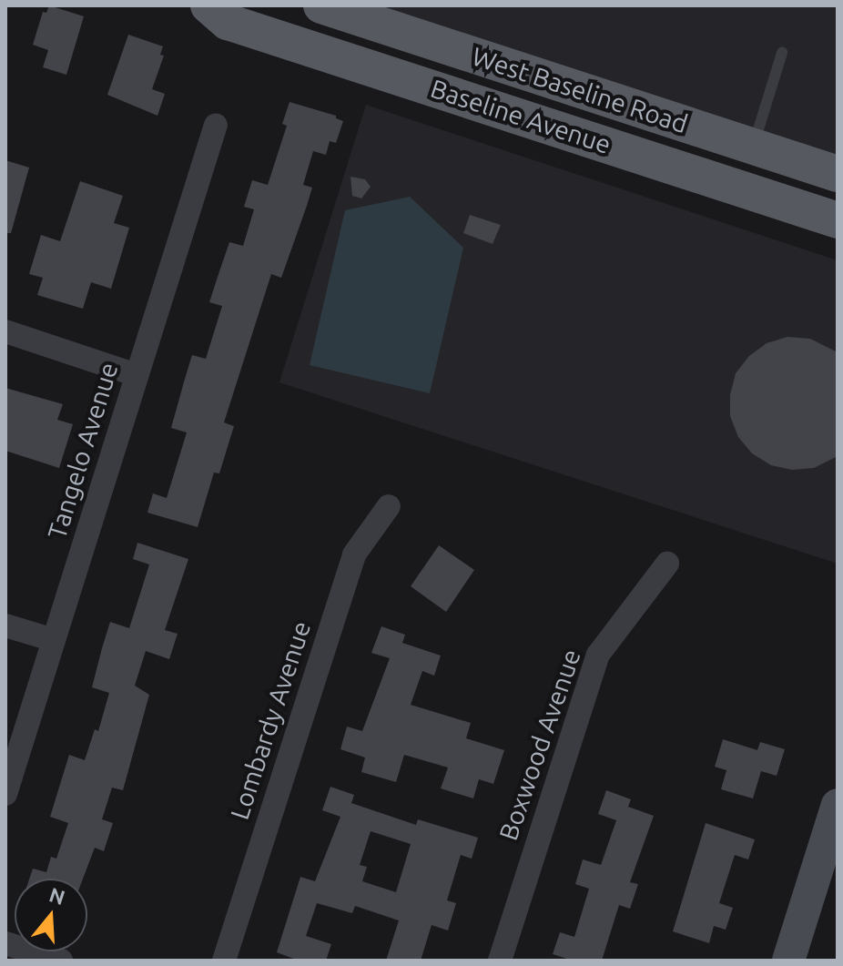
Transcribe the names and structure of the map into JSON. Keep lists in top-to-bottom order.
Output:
{
  "streets": {
    "main road": ["West Baseline Road", "Baseline Avenue"],
    "street": ["Tangelo Avenue", "Lombardy Avenue", "Boxwood Avenue"]
  },
  "north": "top"
}
